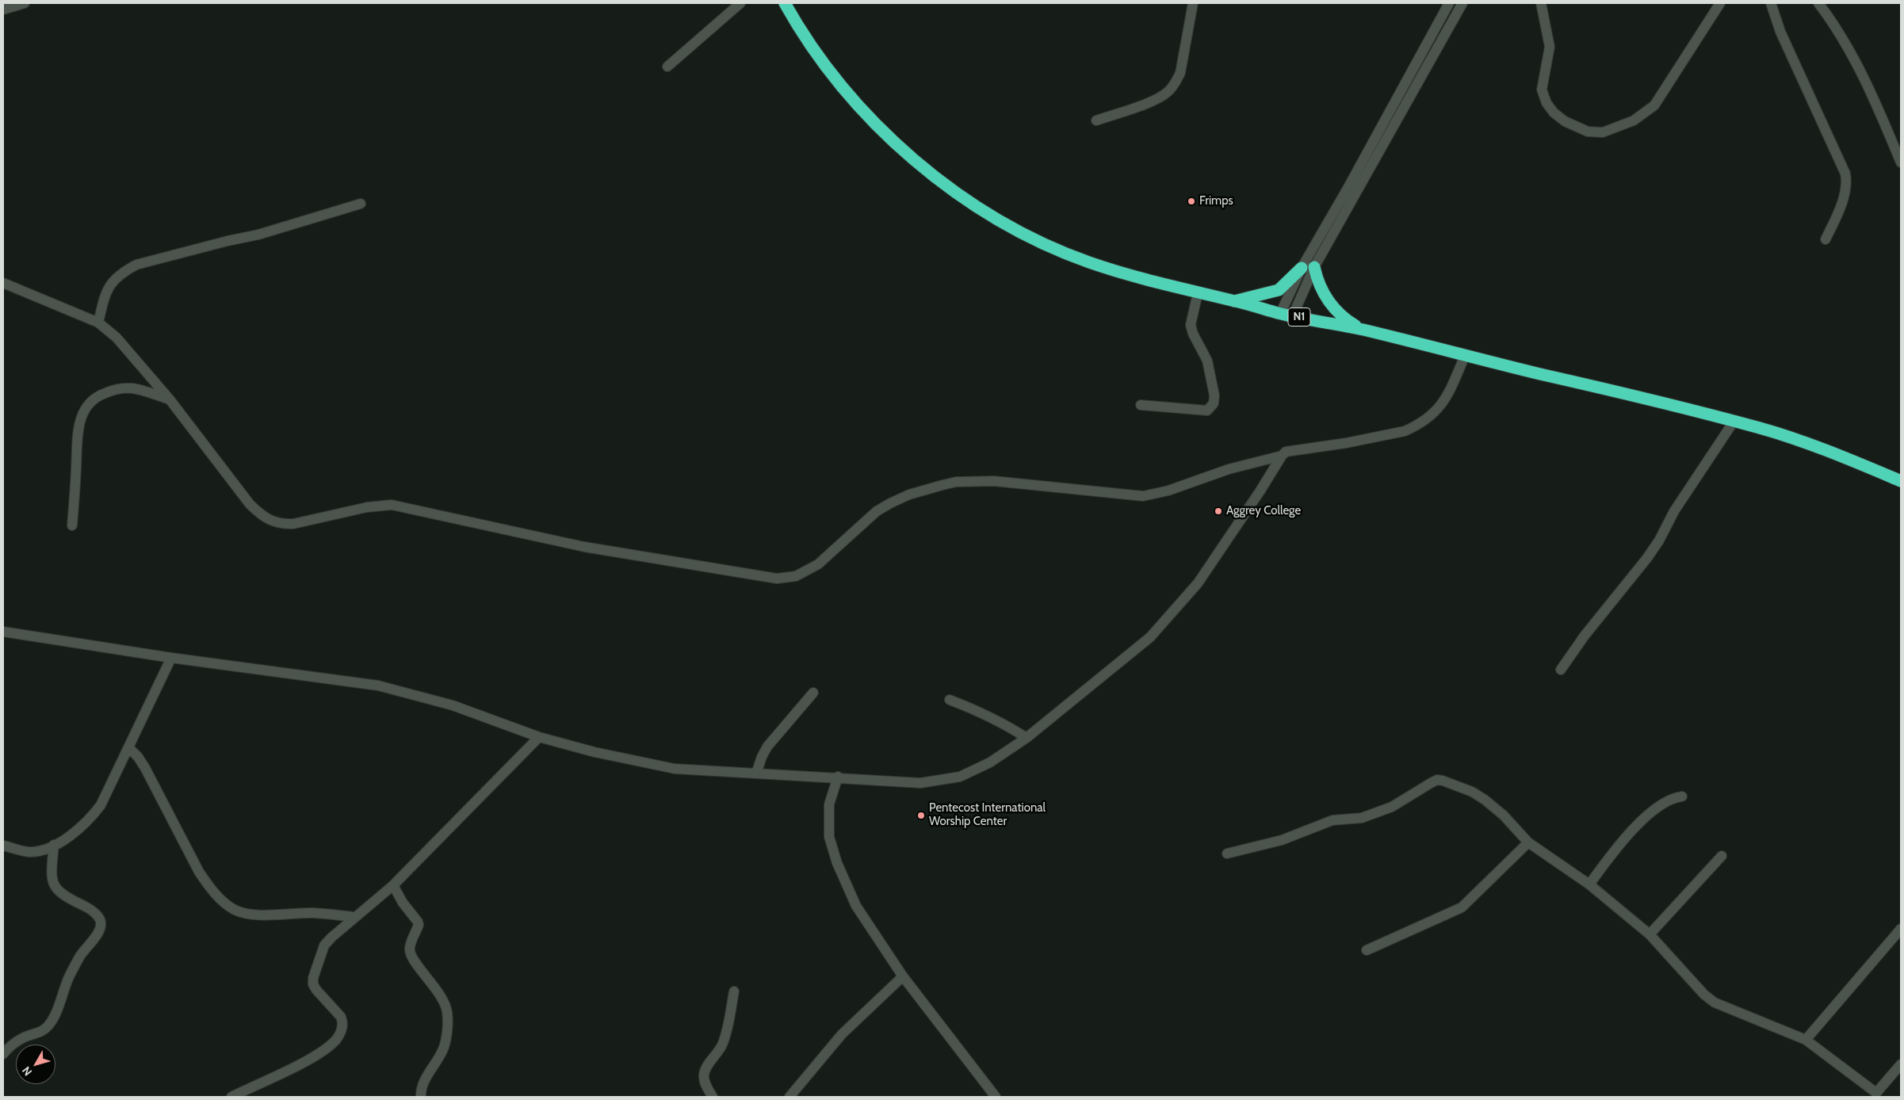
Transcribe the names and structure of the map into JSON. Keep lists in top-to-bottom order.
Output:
{
  "streets": {
    "highway": ["N1"]
  },
  "places": ["Frimps", "Aggrey College", "Pentecost International Worship Center"],
  "north": "bottom left"
}
